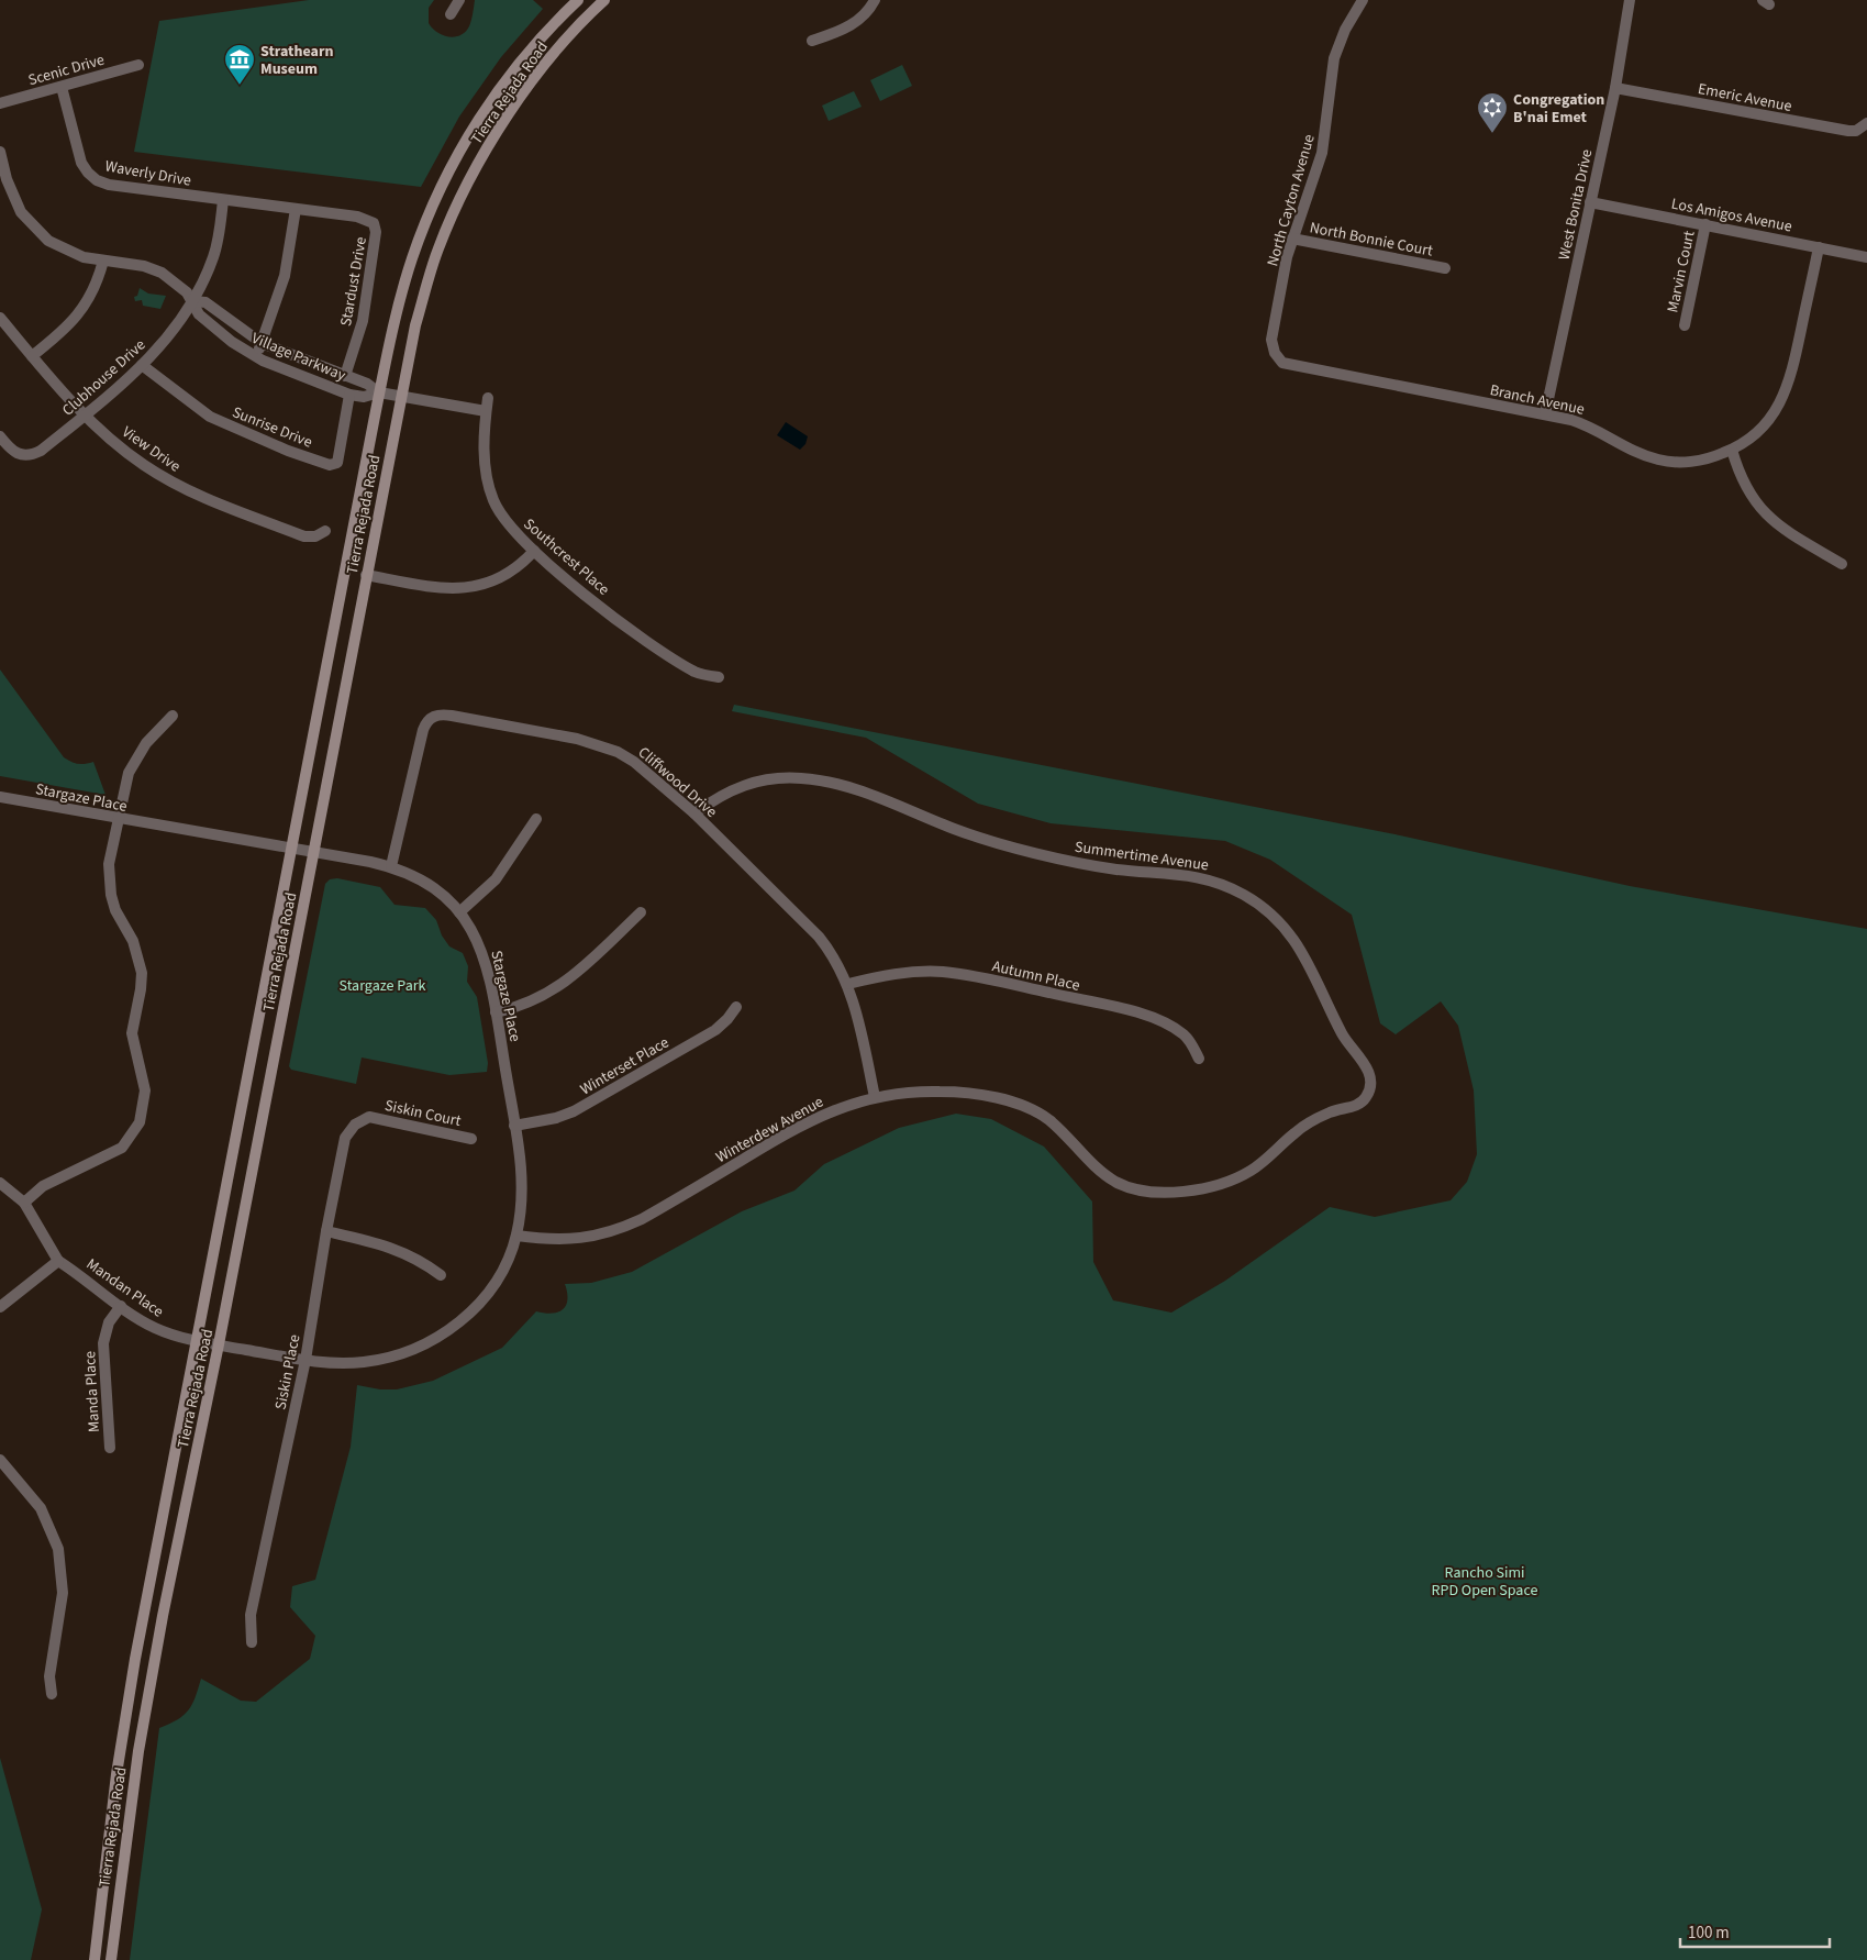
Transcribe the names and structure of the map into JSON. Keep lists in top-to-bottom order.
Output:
{
  "streets": {
    "main road": ["Tierra Rejada Road"],
    "street": [
      "Scenic Drive",
      "Emeric Avenue",
      "Waverly Drive",
      "North Cayton Avenue",
      "West Bonita Drive",
      "Los Amigos Avenue",
      "North Bonnie Court",
      "Marvin Court",
      "Stardust Drive",
      "Village Parkway",
      "Clubhouse Drive",
      "Branch Avenue",
      "Sunrise Drive",
      "View Drive",
      "Southcrest Place",
      "Cliffwood Drive",
      "Stargaze Place",
      "Summertime Avenue",
      "Autumn Place",
      "Winterset Place",
      "Siskin Court",
      "Winterdew Avenue",
      "Mandan Place",
      "Siskin Place",
      "Manda Place"
    ]
  },
  "crossings": [
    ["Scenic Drive", "Waverly Drive"],
    ["Tierra Rejada Road", "Village Parkway"],
    ["Tierra Rejada Road", "Stargaze Place"],
    ["Tierra Rejada Road", "Mandan Place"],
    ["Emeric Avenue", "West Bonita Drive"],
    ["Waverly Drive", "Stardust Drive"],
    ["Waverly Drive", "Clubhouse Drive"],
    ["North Cayton Avenue", "North Bonnie Court"],
    ["North Cayton Avenue", "Branch Avenue"],
    ["West Bonita Drive", "Los Amigos Avenue"],
    ["West Bonita Drive", "Branch Avenue"],
    ["Los Amigos Avenue", "Marvin Court"],
    ["Los Amigos Avenue", "Branch Avenue"],
    ["Stardust Drive", "Village Parkway"],
    ["Village Parkway", "Clubhouse Drive"],
    ["Village Parkway", "Sunrise Drive"],
    ["Village Parkway", "Southcrest Place"],
    ["Clubhouse Drive", "Sunrise Drive"],
    ["Clubhouse Drive", "View Drive"],
    ["Cliffwood Drive", "Stargaze Place"],
    ["Cliffwood Drive", "Summertime Avenue"],
    ["Cliffwood Drive", "Autumn Place"],
    ["Cliffwood Drive", "Winterdew Avenue"],
    ["Stargaze Place", "Winterset Place"],
    ["Stargaze Place", "Winterdew Avenue"],
    ["Stargaze Place", "Mandan Place"],
    ["Stargaze Place", "Siskin Place"],
    ["Summertime Avenue", "Winterdew Avenue"],
    ["Siskin Court", "Siskin Place"],
    ["Mandan Place", "Siskin Place"],
    ["Mandan Place", "Manda Place"]
  ],
  "parks": ["Stargaze Park", "Rancho Simi RPD Open Space"],
  "places": {
    "museum": ["Strathearn Museum"],
    "synagogue": ["Congregation B'nai Emet"]
  },
  "scale_bar": "100 m"
}
